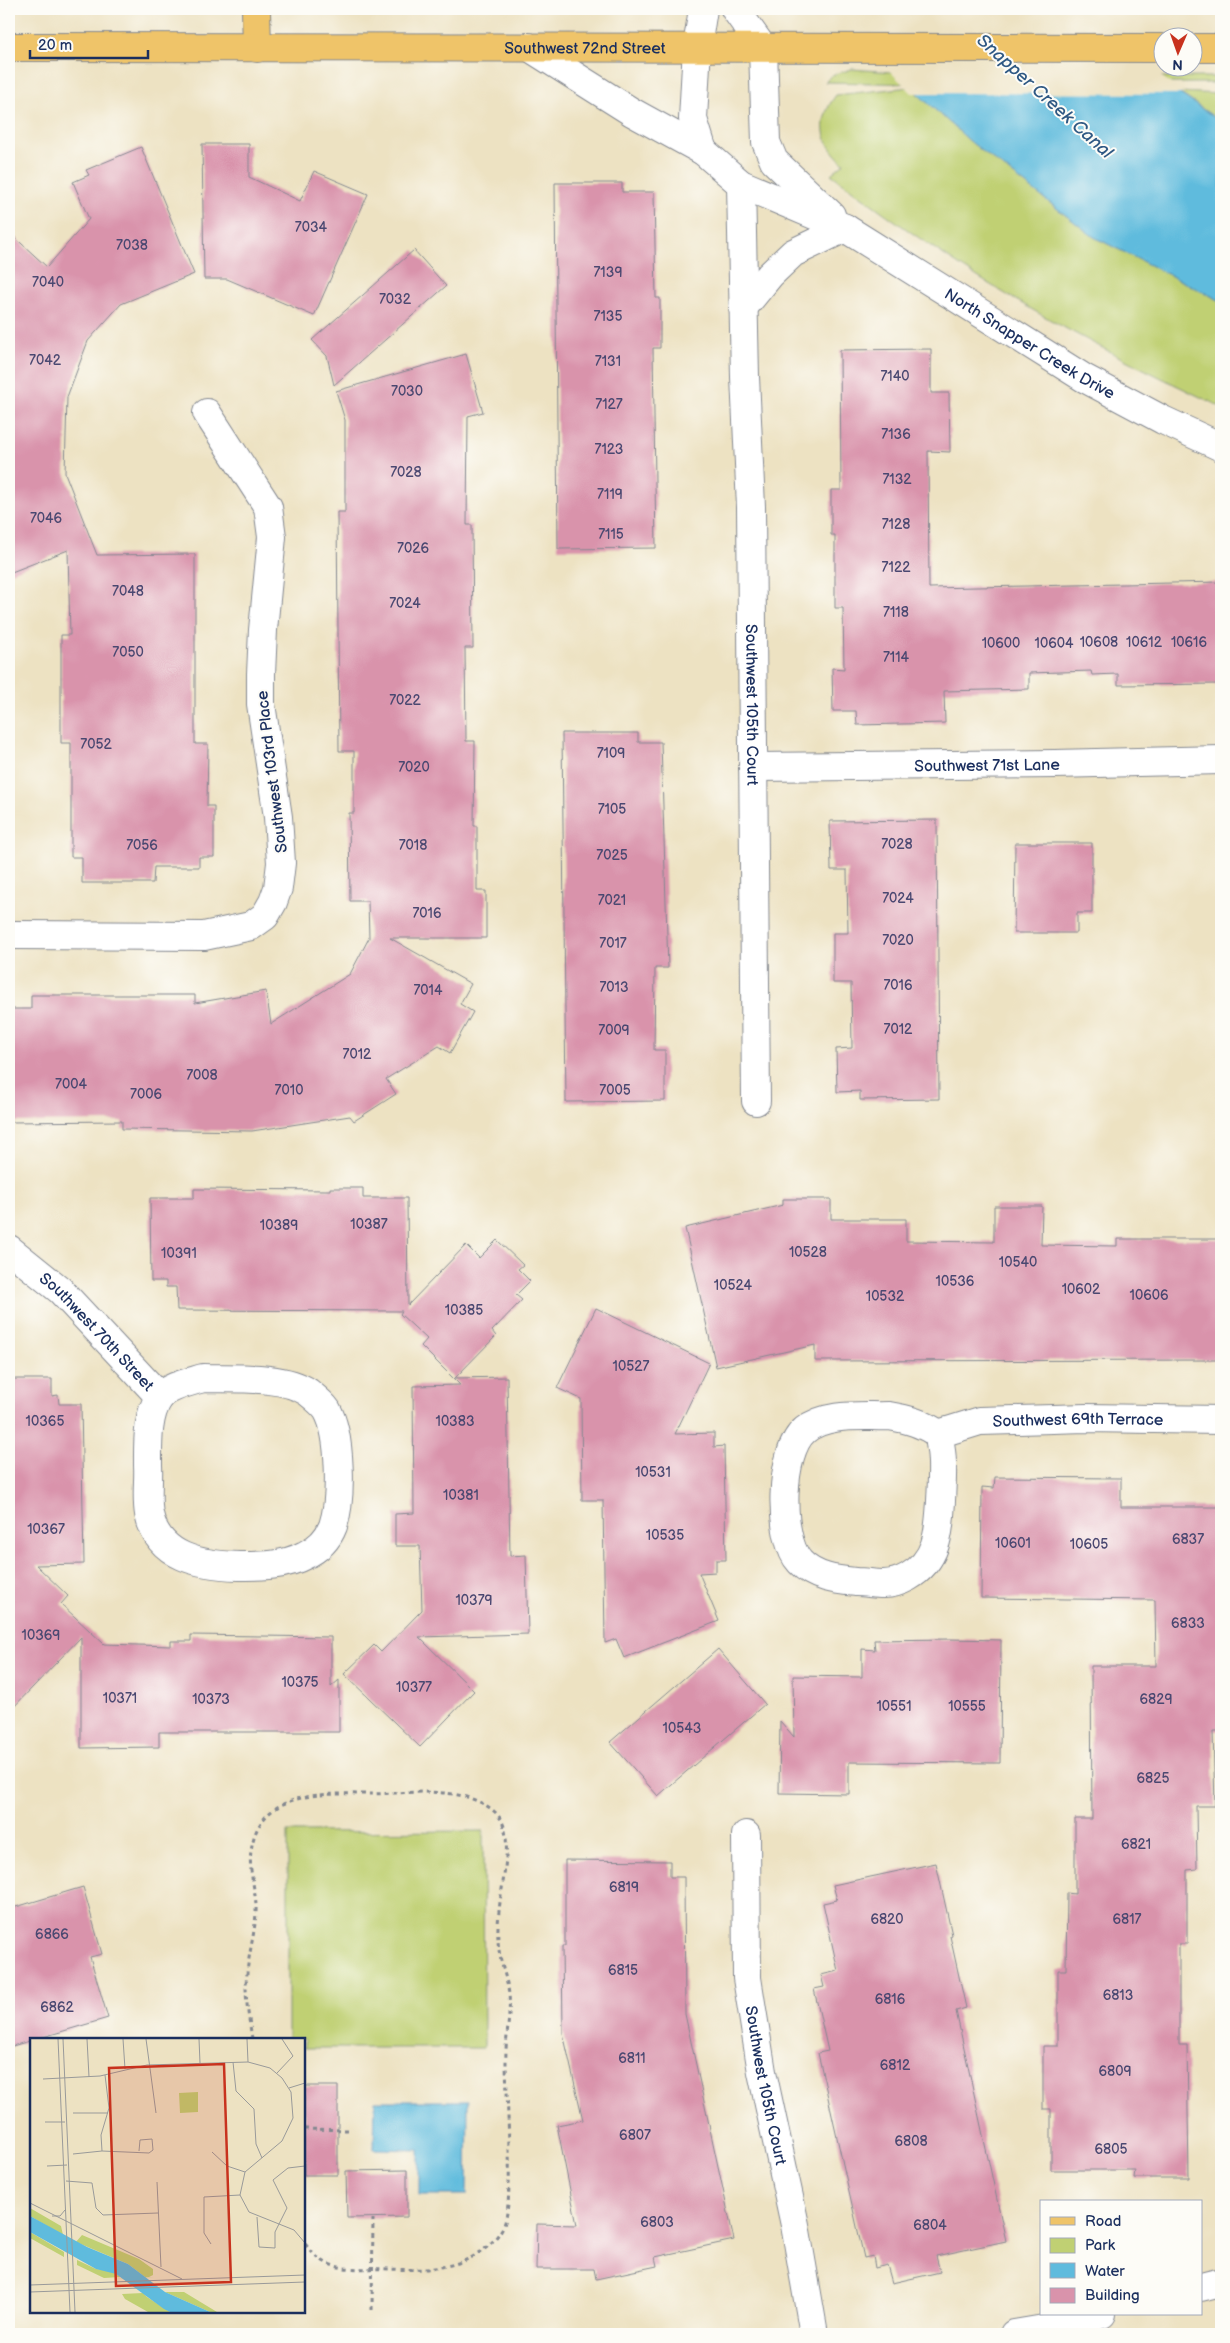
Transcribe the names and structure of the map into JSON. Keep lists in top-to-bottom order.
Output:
{
  "streets": {
    "main road": ["Southwest 72nd Street"],
    "street": [
      "North Snapper Creek Drive",
      "Southwest 105th Court",
      "Southwest 71st Lane",
      "Southwest 103rd Place",
      "Southwest 70th Street",
      "Southwest 69th Terrace"
    ]
  },
  "crossings": [
    ["Southwest 72nd Street", "North Snapper Creek Drive"],
    ["North Snapper Creek Drive", "Southwest 105th Court"],
    ["Southwest 105th Court", "Southwest 71st Lane"]
  ],
  "water": ["Snapper Creek Canal"],
  "house_numbers": [
    "7034",
    "7038",
    "7139",
    "7040",
    "7032",
    "7135",
    "7042",
    "7131",
    "7140",
    "7030",
    "7127",
    "7136",
    "7123",
    "7028",
    "7132",
    "7119",
    "7046",
    "7128",
    "7115",
    "7026",
    "7122",
    "7048",
    "7024",
    "7118",
    "10608",
    "10612",
    "10616",
    "10600",
    "10604",
    "7050",
    "7114",
    "7022",
    "7052",
    "7109",
    "7020",
    "7105",
    "7028",
    "7056",
    "7018",
    "7025",
    "7024",
    "7021",
    "7016",
    "7020",
    "7017",
    "7016",
    "7013",
    "7014",
    "7012",
    "7009",
    "7012",
    "7008",
    "7004",
    "7010",
    "7005",
    "7006",
    "10387",
    "10389",
    "10528",
    "10391",
    "10540",
    "10536",
    "10524",
    "10602",
    "10606",
    "10532",
    "10385",
    "10527",
    "10365",
    "10383",
    "10531",
    "10381",
    "10367",
    "10535",
    "6837",
    "10601",
    "10605",
    "10379",
    "6833",
    "10369",
    "10375",
    "10377",
    "10371",
    "10373",
    "6829",
    "10551",
    "10555",
    "10543",
    "6825",
    "6821",
    "6819",
    "6820",
    "6817",
    "6866",
    "6815",
    "6813",
    "6816",
    "6862",
    "6811",
    "6812",
    "6809",
    "6807",
    "6808",
    "6805",
    "6803",
    "6804"
  ],
  "legend": [
    "Road",
    "Park",
    "Water",
    "Building"
  ],
  "scale_bar": "20 m",
  "north": "bottom"
}
